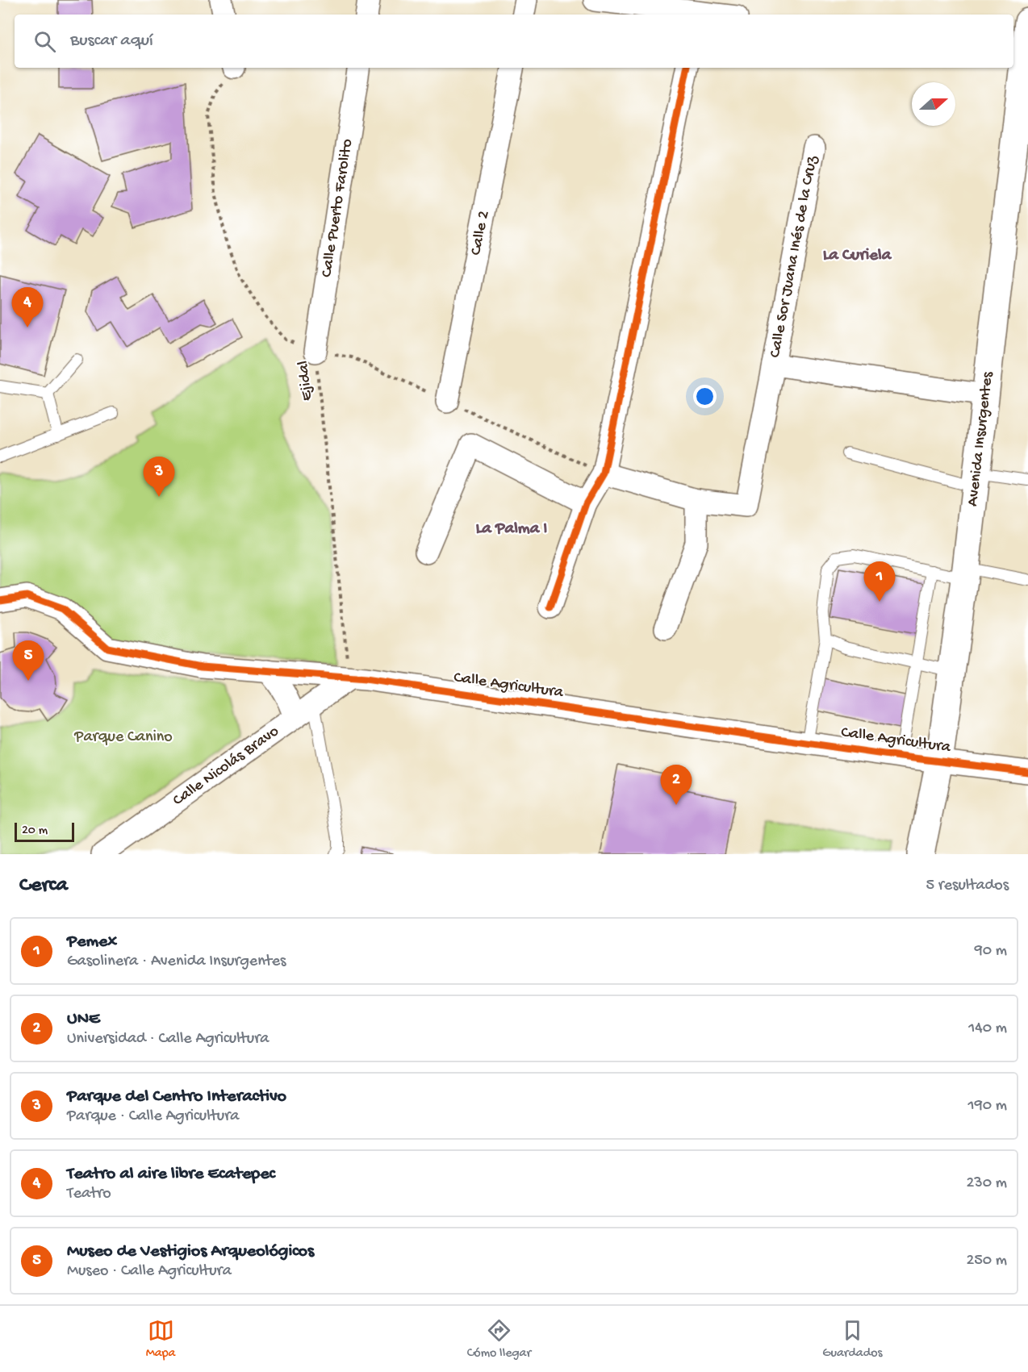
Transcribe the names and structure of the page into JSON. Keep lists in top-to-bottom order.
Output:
{
  "streets": {
    "main road": ["Avenida Insurgentes"],
    "street": [
      "Calle Puerto Farolito",
      "Calle 2",
      "Calle Sor Juana Inés de la Cruz",
      "Calle Agricultura",
      "Calle Nicolás Bravo"
    ],
    "path": ["Ejidal"]
  },
  "crossings": [
    ["Calle Puerto Farolito", "Ejidal"],
    ["Calle Sor Juana Inés de la Cruz", "Avenida Insurgentes"],
    ["Ejidal", "Calle Agricultura"],
    ["Ejidal", "Calle Nicolás Bravo"],
    ["Avenida Insurgentes", "Calle Agricultura"],
    ["Calle Agricultura", "Calle Nicolás Bravo"]
  ],
  "districts": ["La Curiela", "La Palma I"],
  "parks": ["Parque Canino"],
  "scale_bar": "20 m",
  "north": "right",
  "page": {
    "search": "Buscar aquí",
    "pins": [
      "4",
      "3",
      "1",
      "5",
      "2"
    ],
    "scale": "20 m",
    "heading": ["Cerca", "5 resultados"],
    "list": [
      {
        "mark": "1",
        "name": "Pemex",
        "note": "Gasolinera · Avenida Insurgentes",
        "value": "90 m"
      },
      {
        "mark": "2",
        "name": "UNE",
        "note": "Universidad · Calle Agricultura",
        "value": "140 m"
      },
      {
        "mark": "3",
        "name": "Parque del Centro Interactivo",
        "note": "Parque · Calle Agricultura",
        "value": "190 m"
      },
      {
        "mark": "4",
        "name": "Teatro al aire libre Ecatepec",
        "note": "Teatro",
        "value": "230 m"
      },
      {
        "mark": "5",
        "name": "Museo de Vestigios Arqueológicos",
        "note": "Museo · Calle Agricultura",
        "value": "250 m"
      }
    ],
    "nav": ["Mapa", "Cómo llegar", "Guardados"]
  }
}
